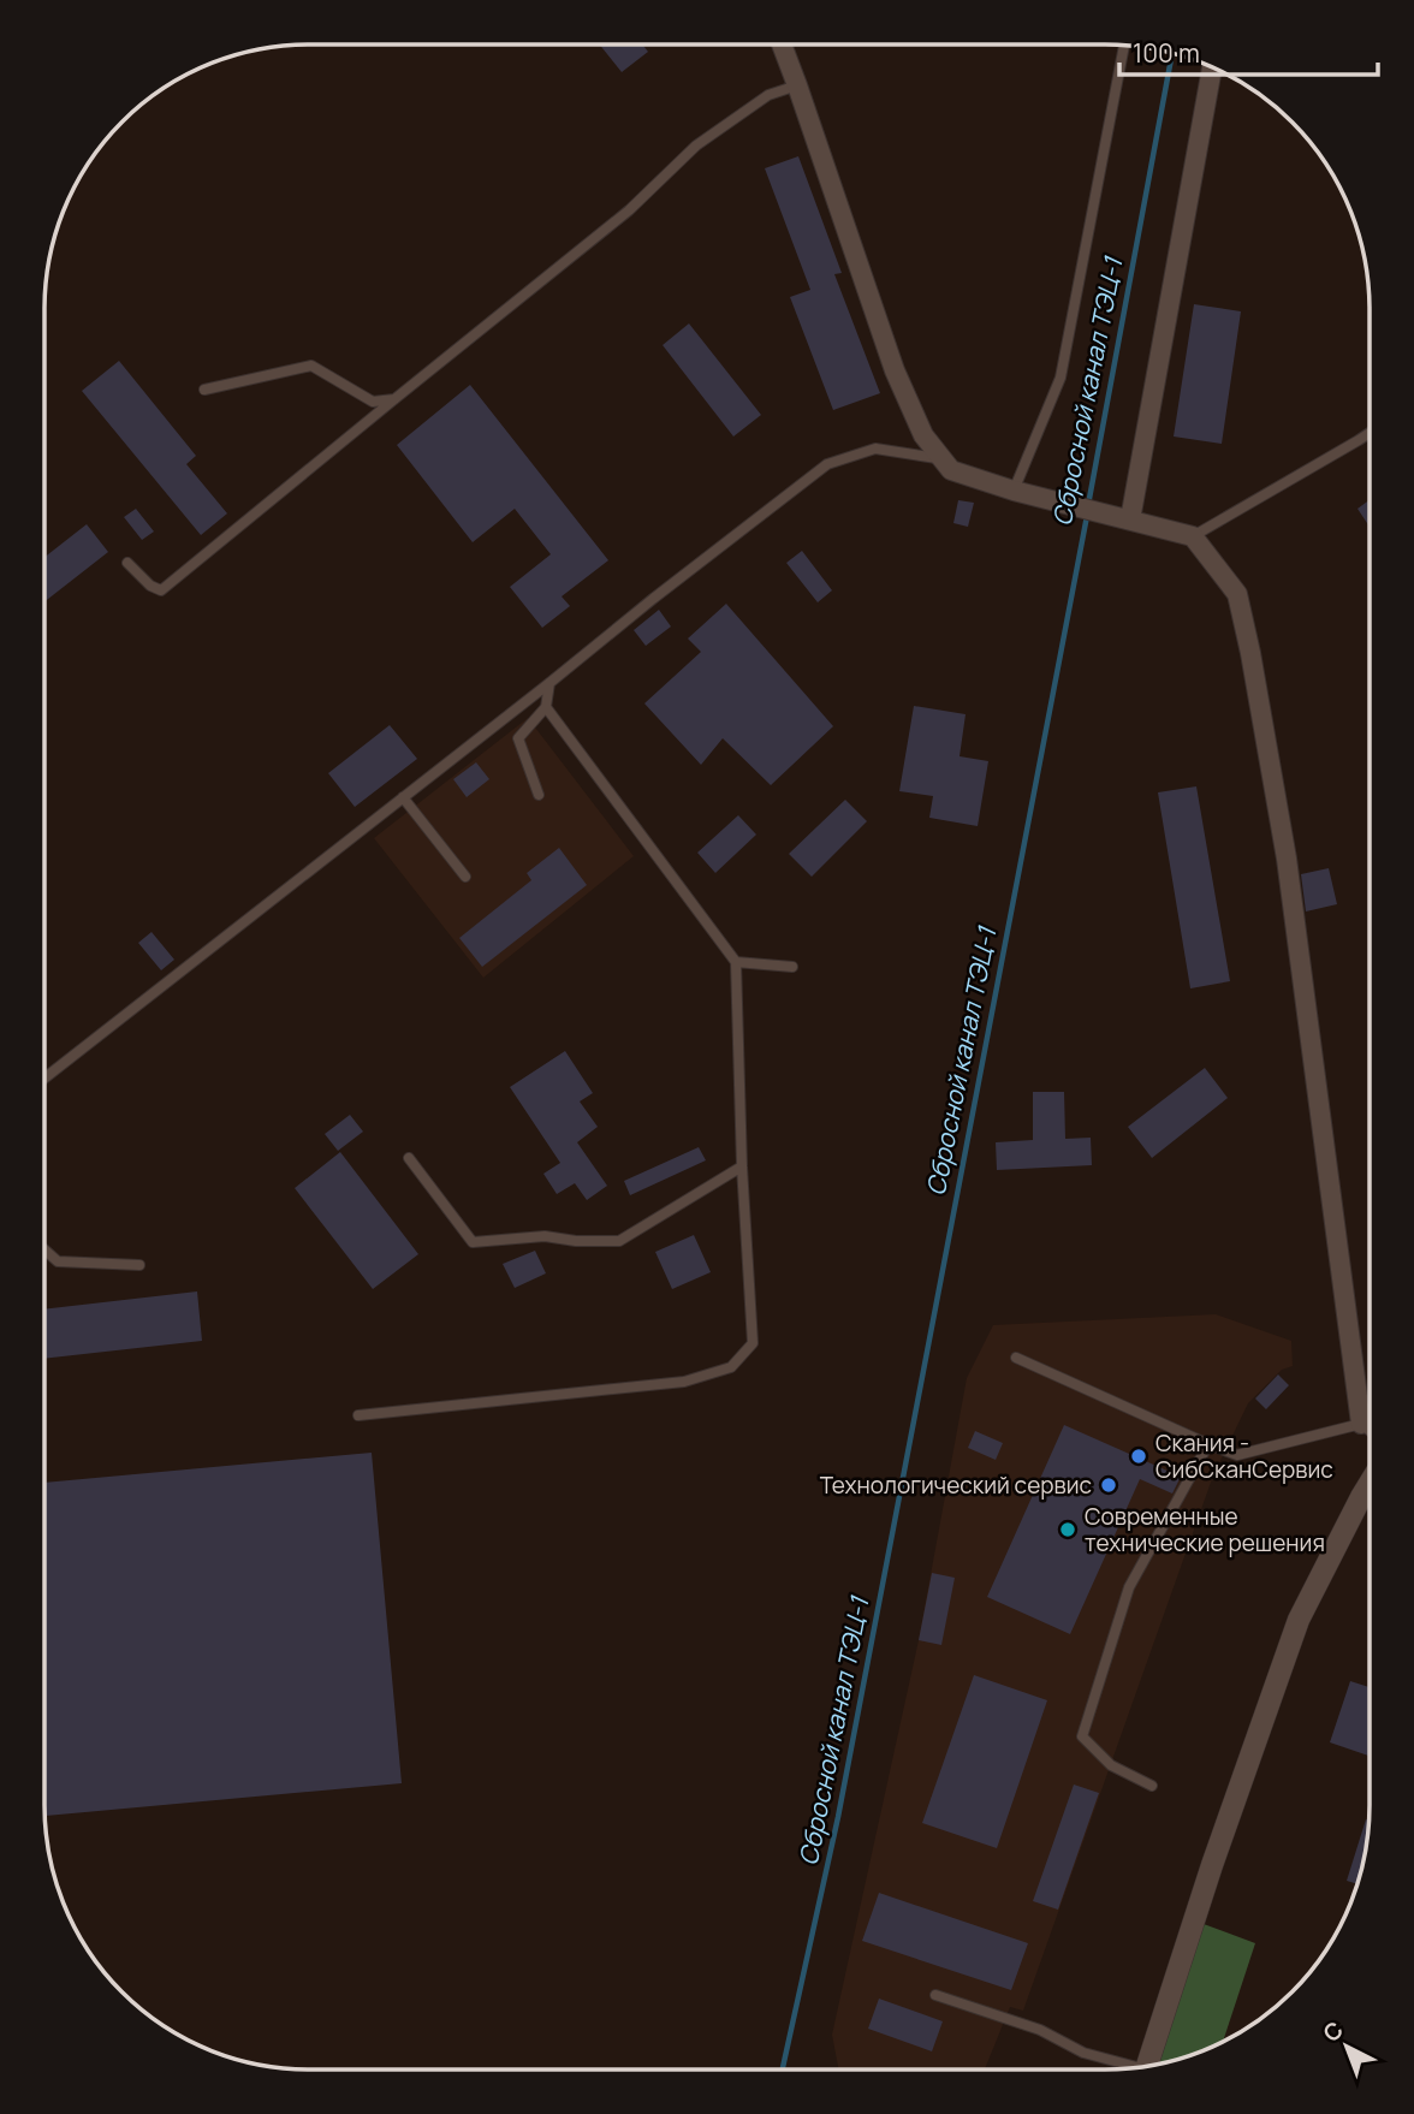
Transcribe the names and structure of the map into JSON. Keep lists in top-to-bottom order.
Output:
{
  "water": ["Сбросной канал ТЭЦ-1"],
  "places": ["Скания - СибСканСервис", "Технологический сервис", "Современные технические решения"],
  "scale_bar": "100 m",
  "north": "top left"
}
